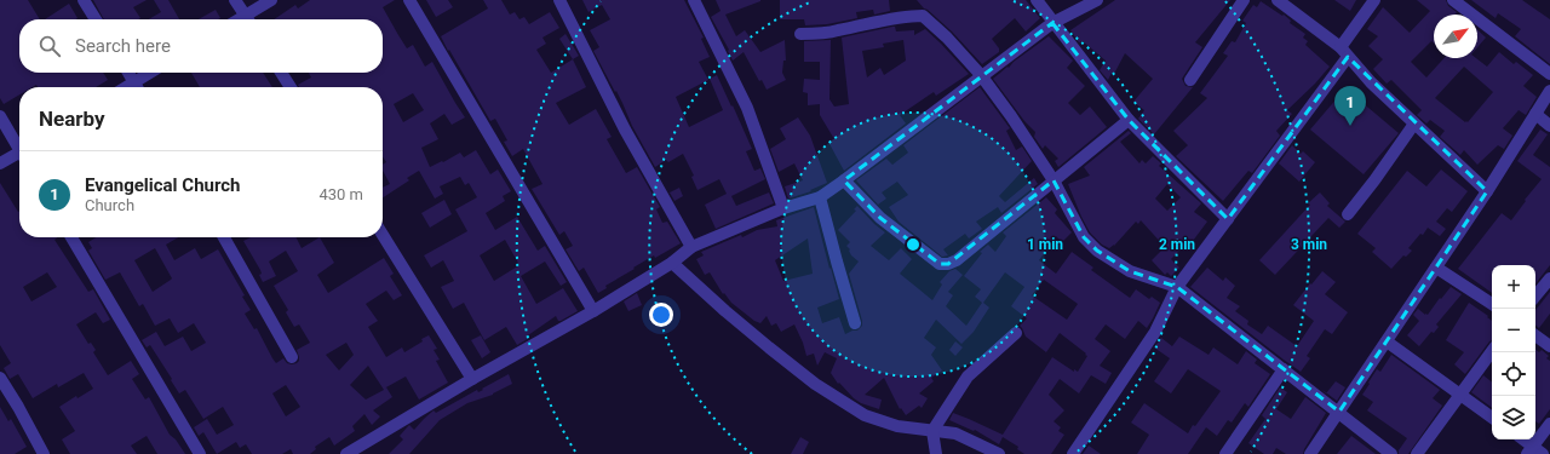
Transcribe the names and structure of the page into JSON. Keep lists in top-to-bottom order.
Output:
{
  "north": "top right",
  "page": {
    "search": "Search here",
    "pins": "1",
    "heading": "Nearby",
    "list": [
      {
        "mark": "1",
        "name": "Evangelical Church",
        "note": "Church",
        "value": "430 m"
      }
    ],
    "map_buttons": ["+", "−"]
  },
  "rings": ["1 min", "2 min", "3 min"]
}
